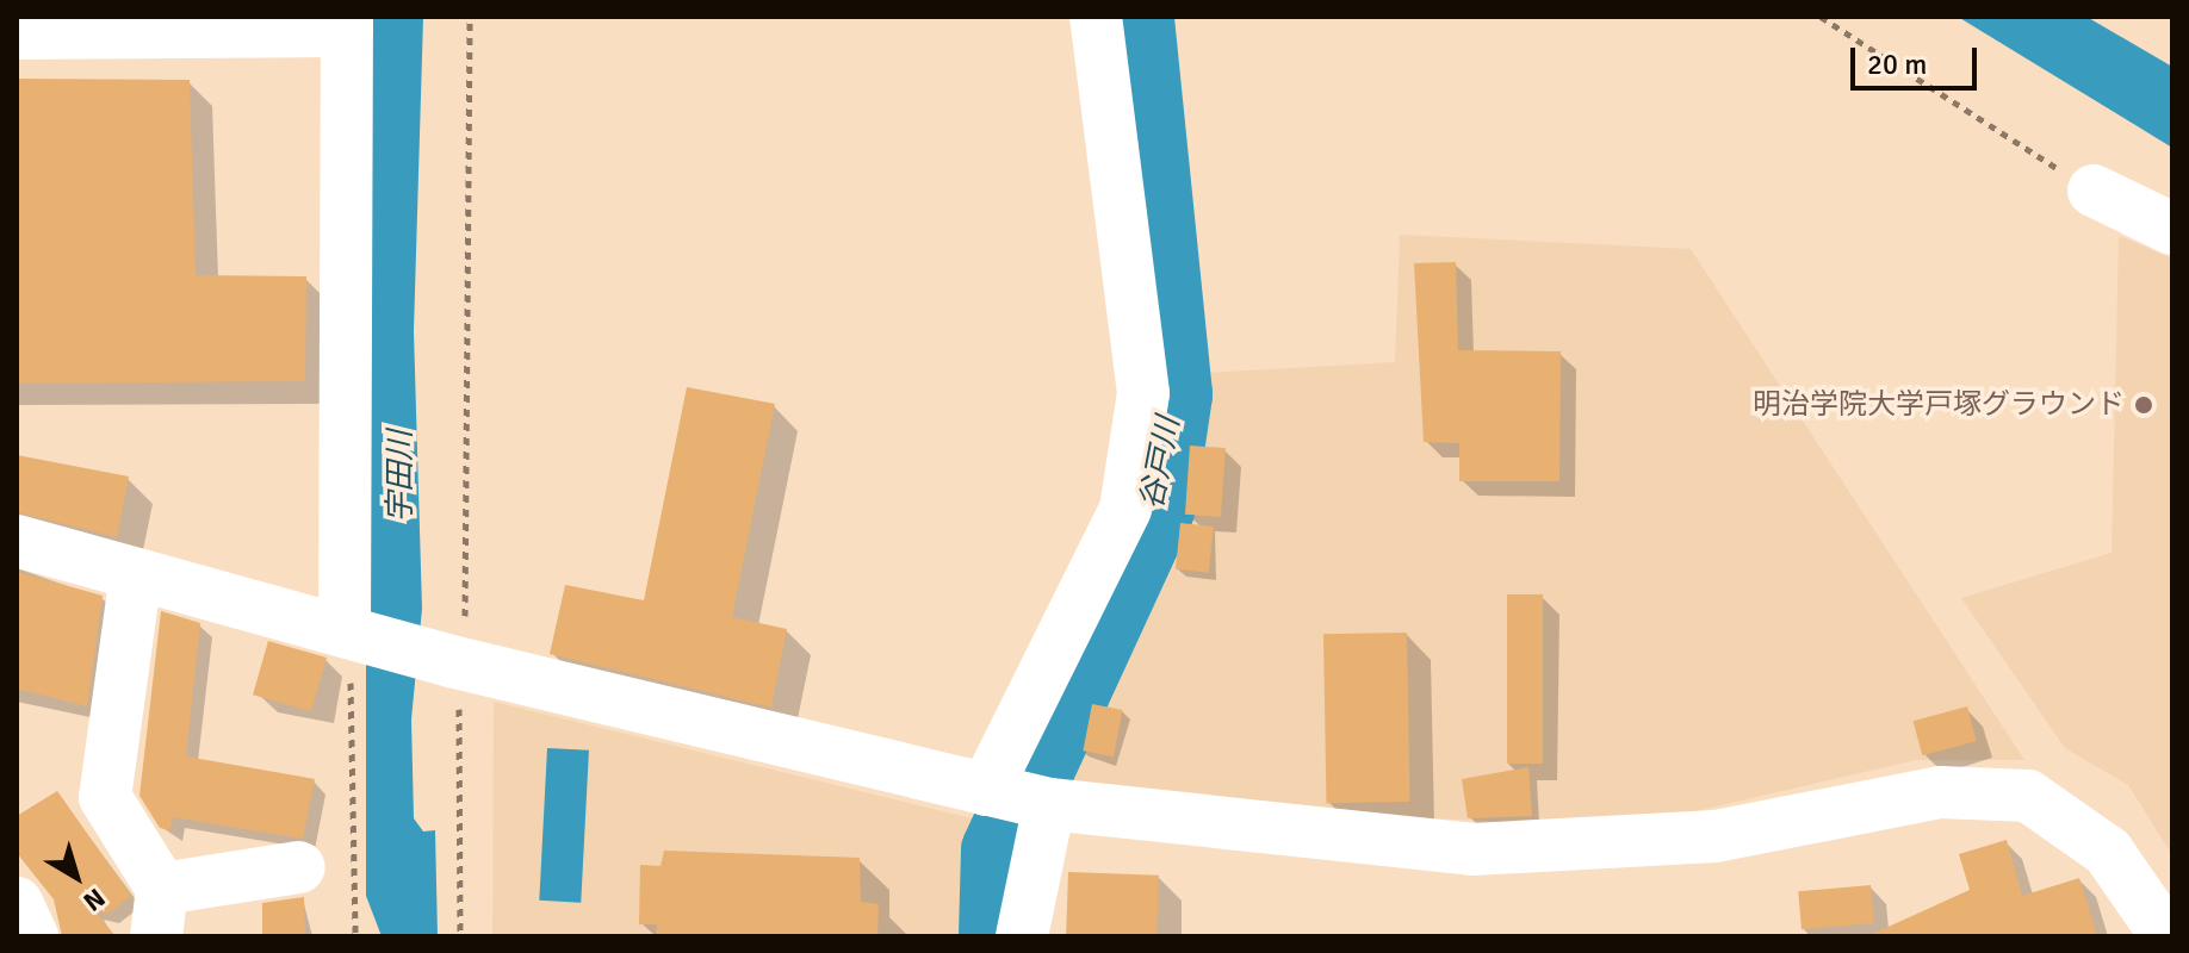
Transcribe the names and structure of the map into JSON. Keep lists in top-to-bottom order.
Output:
{
  "water": ["谷戸川", "宇田川"],
  "places": ["明治学院大学戸塚グラウンド"],
  "scale_bar": "20 m",
  "north": "bottom right"
}
